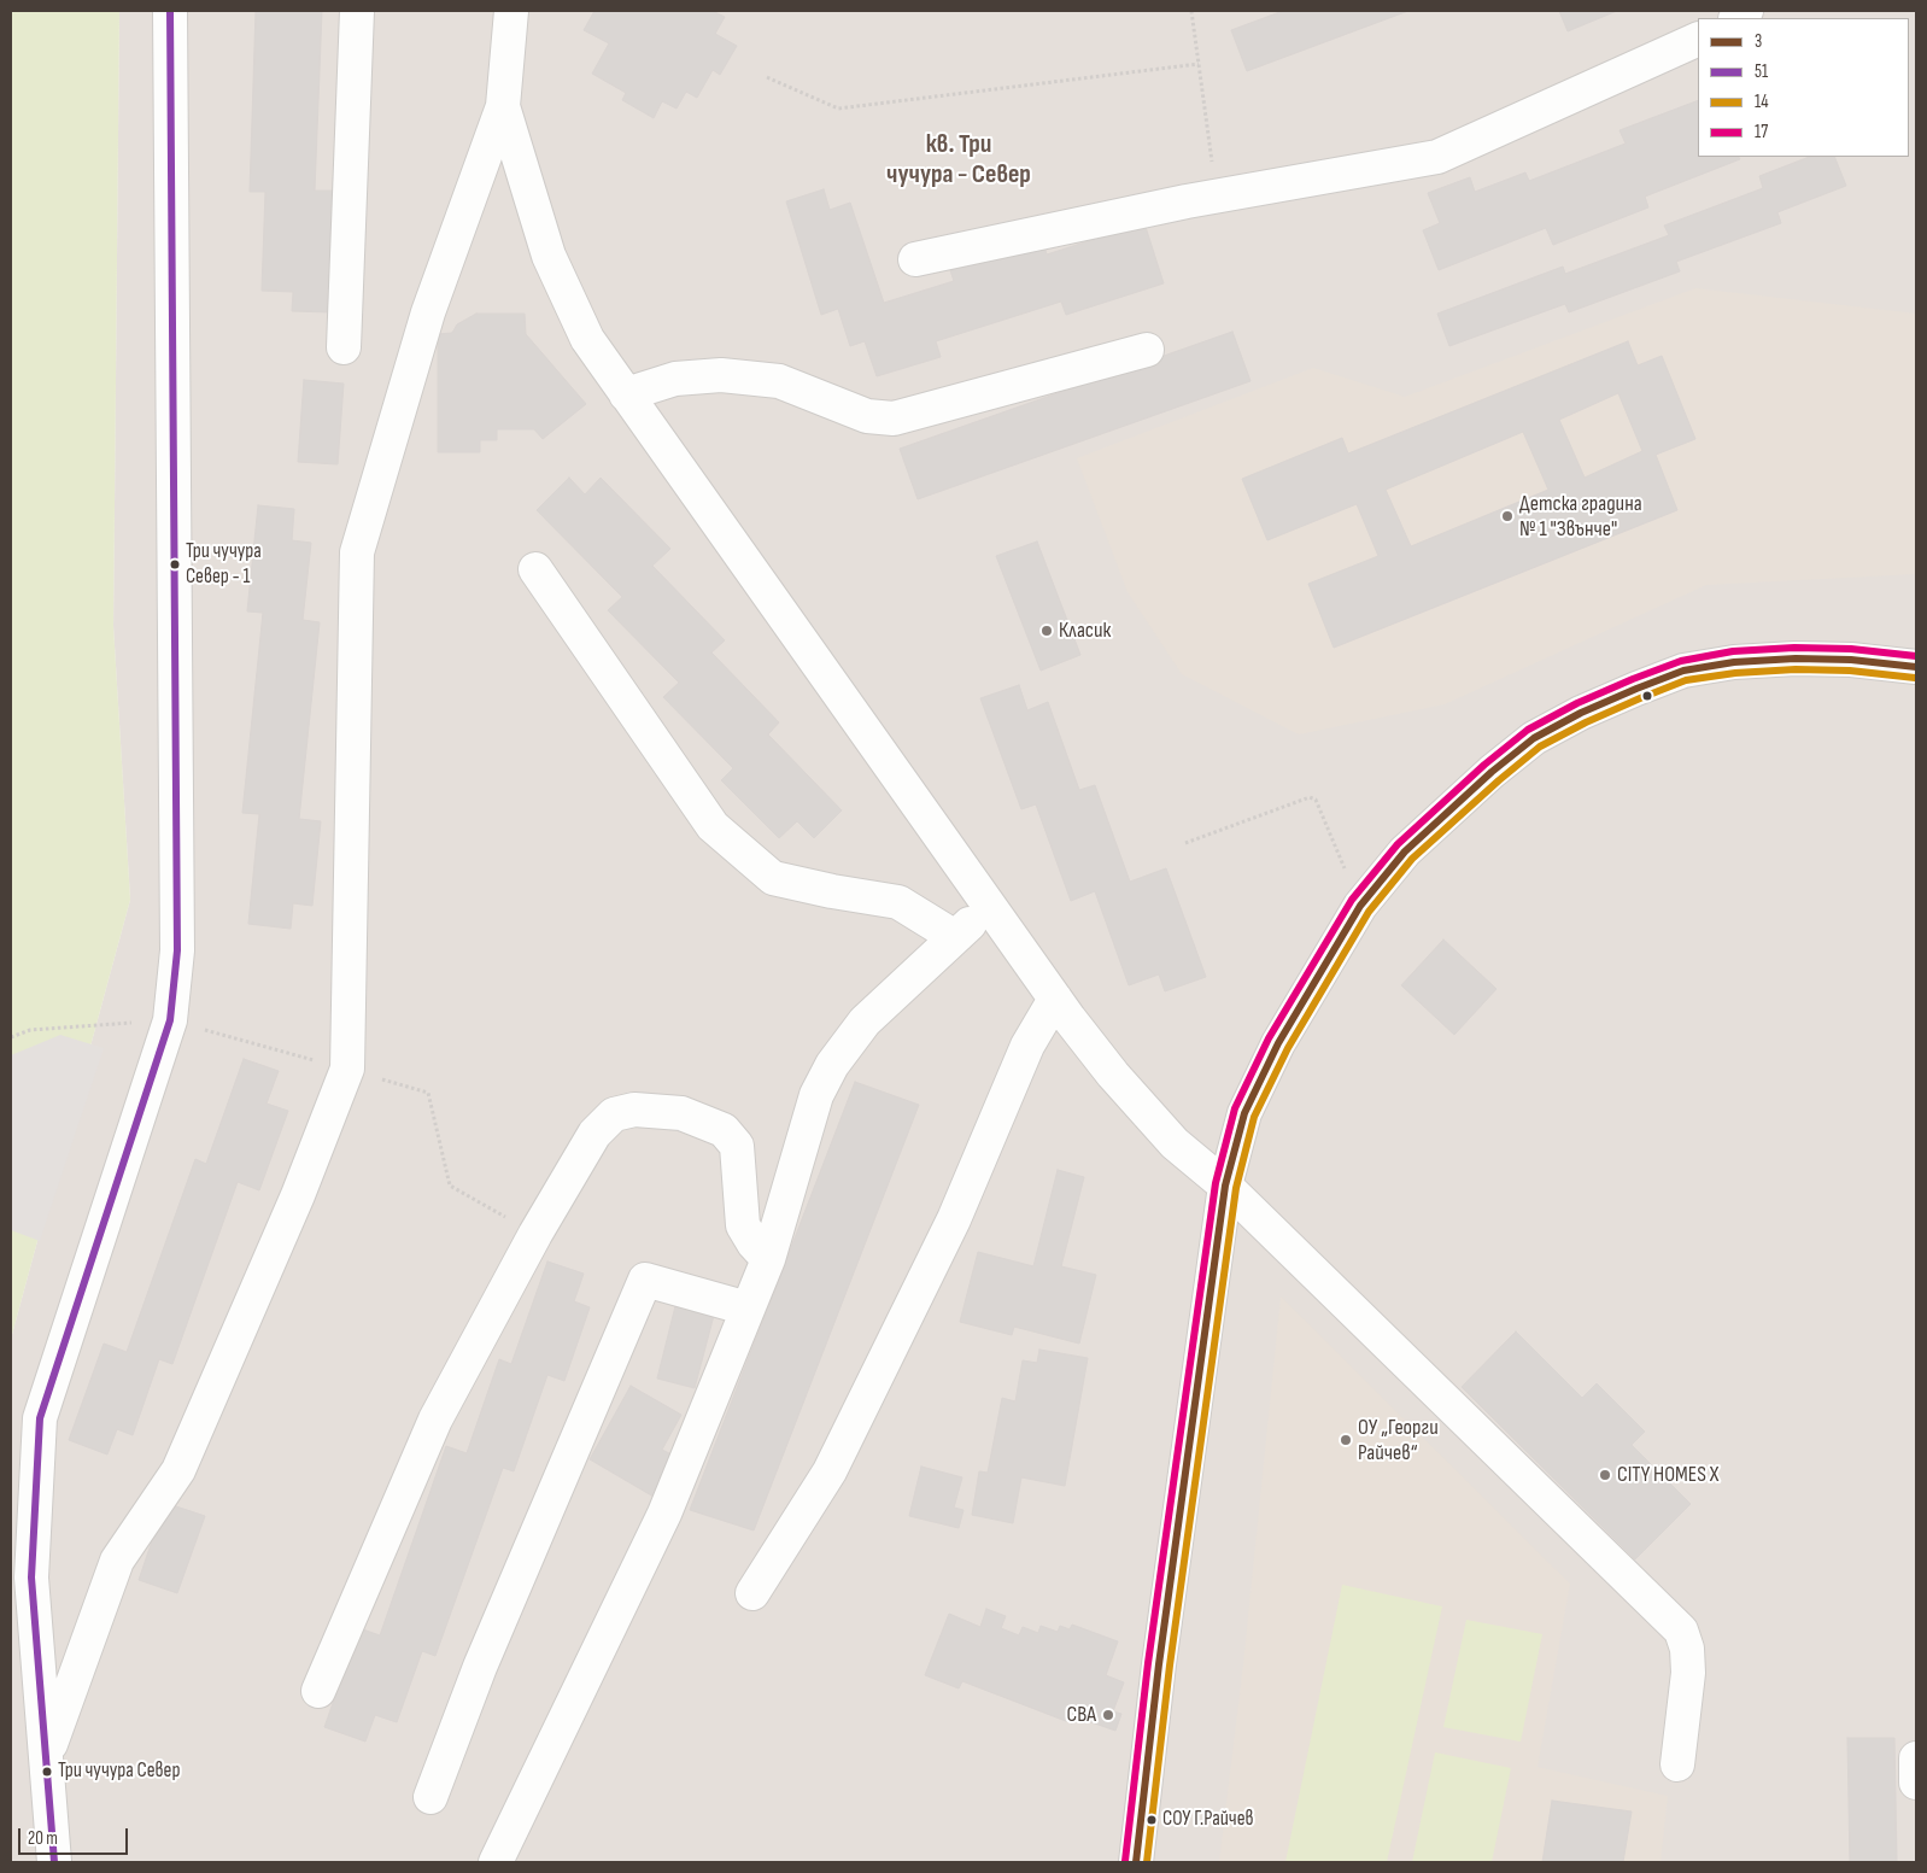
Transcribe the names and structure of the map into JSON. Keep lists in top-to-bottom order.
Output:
{
  "districts": ["кв. Три чучура - Север"],
  "places": [
    "Детска градина № 1 \"Звънче\"",
    "Три чучура Север - 1",
    "Класик",
    "ОУ „Георги Райчев“",
    "CITY HOMES X",
    "CBA",
    "Три чучура Север",
    "СОУ Г.Райчев"
  ],
  "lines": [
    "transit line 51",
    "transit line 17",
    "transit line 3",
    "transit line 14"
  ],
  "legend": [
    "3",
    "51",
    "14",
    "17"
  ],
  "scale_bar": "20 m"
}
